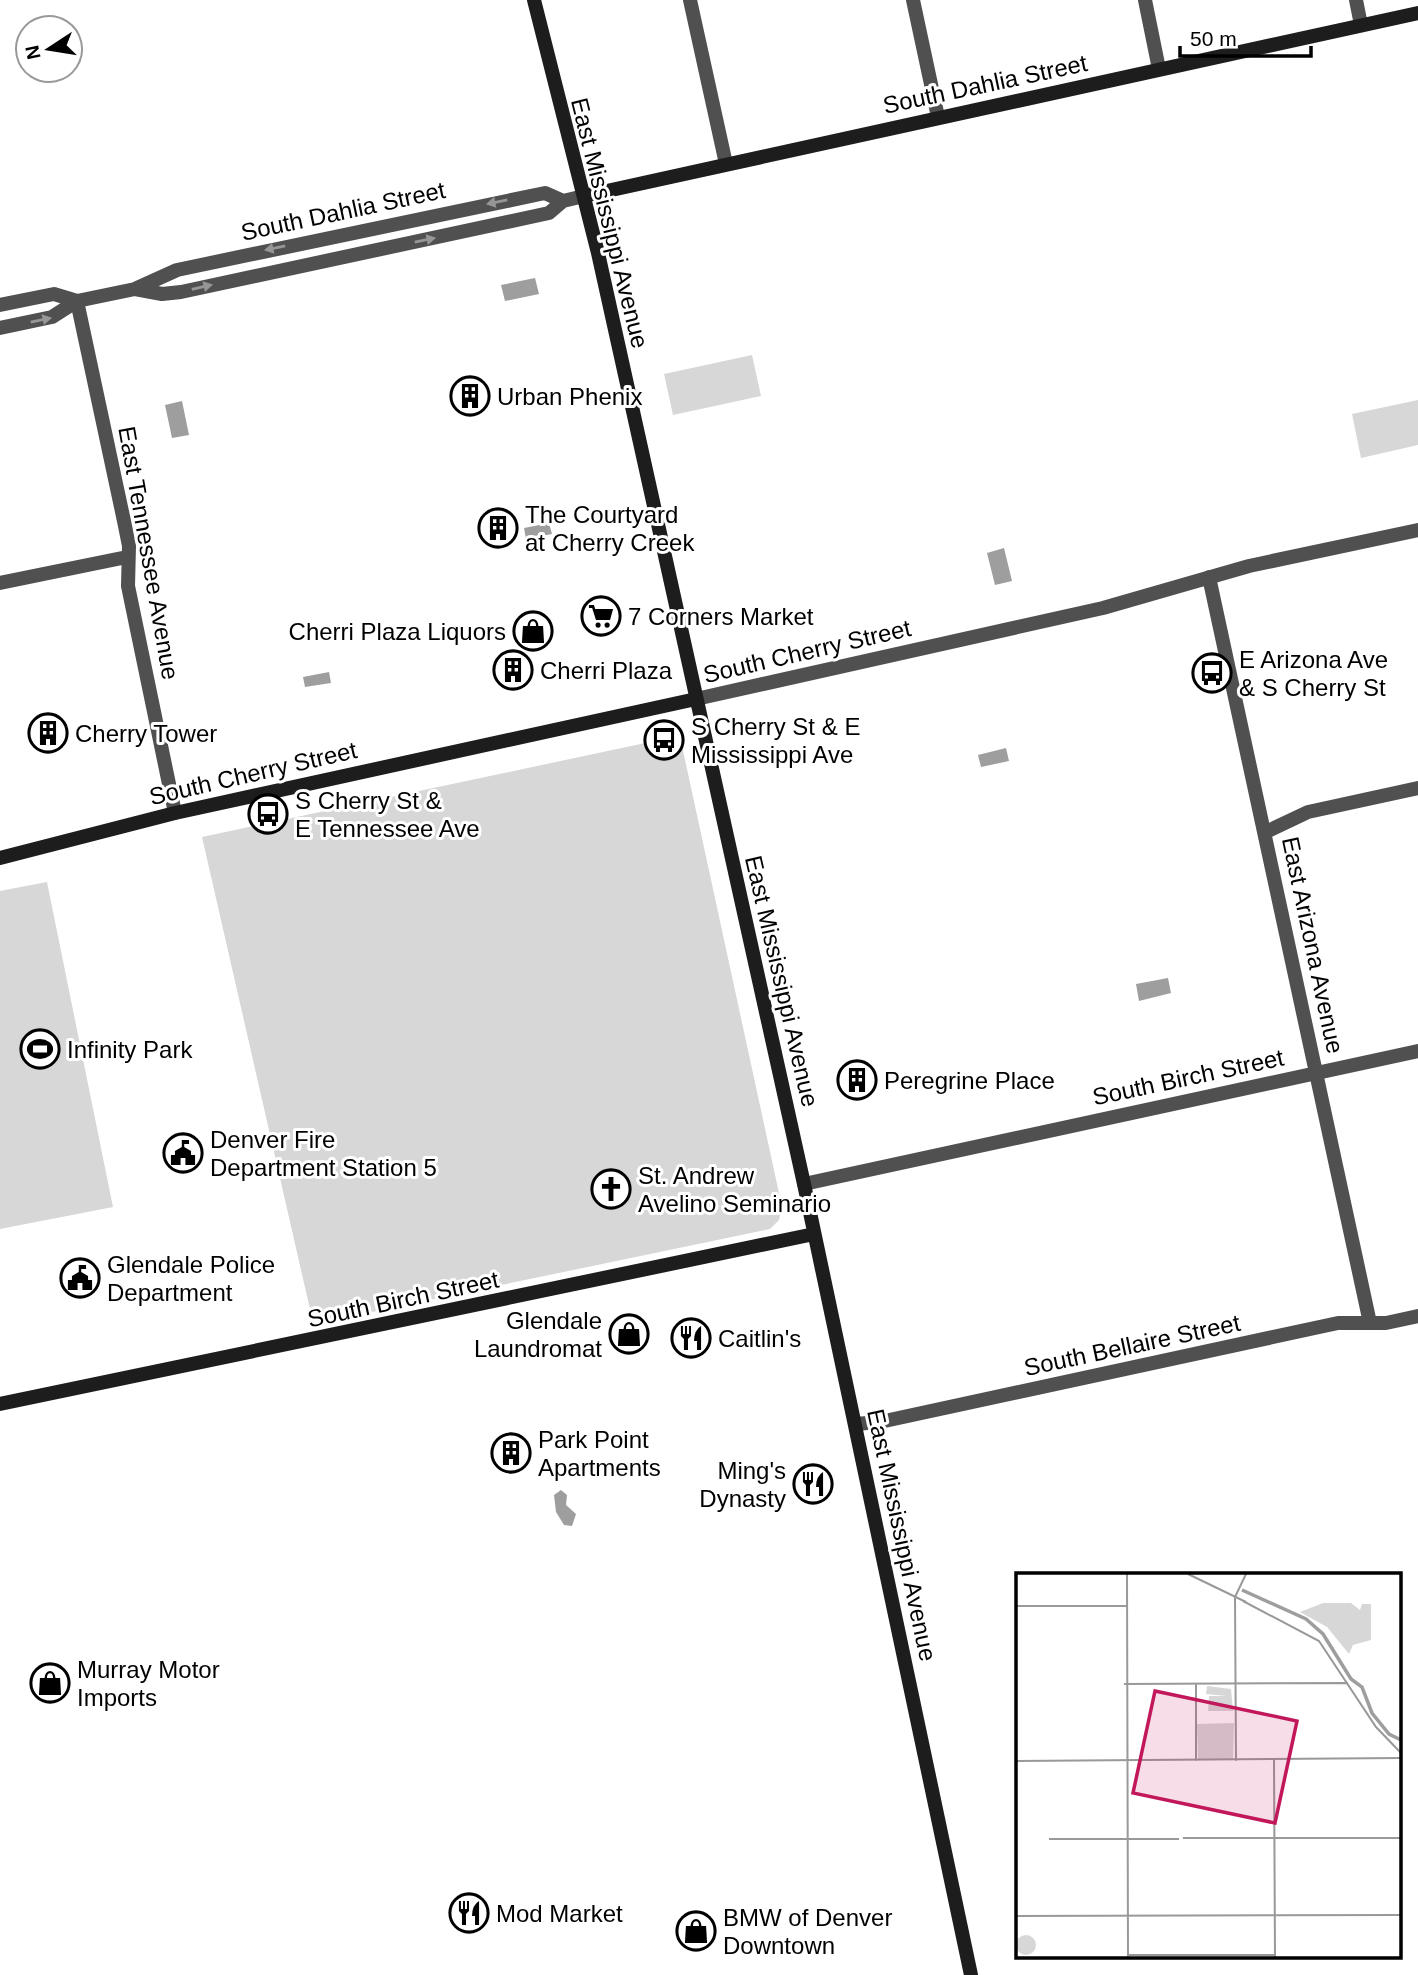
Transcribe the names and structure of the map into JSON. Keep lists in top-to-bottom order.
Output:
{
  "streets": {
    "street": [
      "South Dahlia Street",
      "East Mississippi Avenue",
      "East Tennessee Avenue",
      "South Cherry Street",
      "East Arizona Avenue",
      "South Birch Street",
      "South Bellaire Street"
    ]
  },
  "crossings": [
    ["South Dahlia Street", "East Mississippi Avenue"],
    ["South Dahlia Street", "East Tennessee Avenue"],
    ["East Mississippi Avenue", "South Cherry Street"],
    ["East Mississippi Avenue", "South Birch Street"],
    ["East Mississippi Avenue", "South Bellaire Street"],
    ["East Tennessee Avenue", "South Cherry Street"],
    ["South Cherry Street", "East Arizona Avenue"],
    ["East Arizona Avenue", "South Birch Street"],
    ["East Arizona Avenue", "South Bellaire Street"]
  ],
  "places": {
    "building": [
      "Urban Phenix",
      "The Courtyard at Cherry Creek",
      "Cherri Plaza",
      "Cherry Tower",
      "Peregrine Place",
      "Park Point Apartments"
    ],
    "supermarket": ["7 Corners Market"],
    "shop": [
      "Cherri Plaza Liquors",
      "Glendale Laundromat",
      "Murray Motor Imports",
      "BMW of Denver Downtown"
    ],
    "bus stop": ["E Arizona Ave & S Cherry St", "S Cherry St & E Mississippi Ave", "S Cherry St & E Tennessee Ave"],
    "sports": ["Infinity Park"],
    "public building": ["Denver Fire Department Station 5", "Glendale Police Department"],
    "church": ["St. Andrew Avelino Seminario"],
    "restaurant": ["Caitlin's", "Ming's Dynasty", "Mod Market"]
  },
  "scale_bar": "50 m",
  "north": "left"
}
